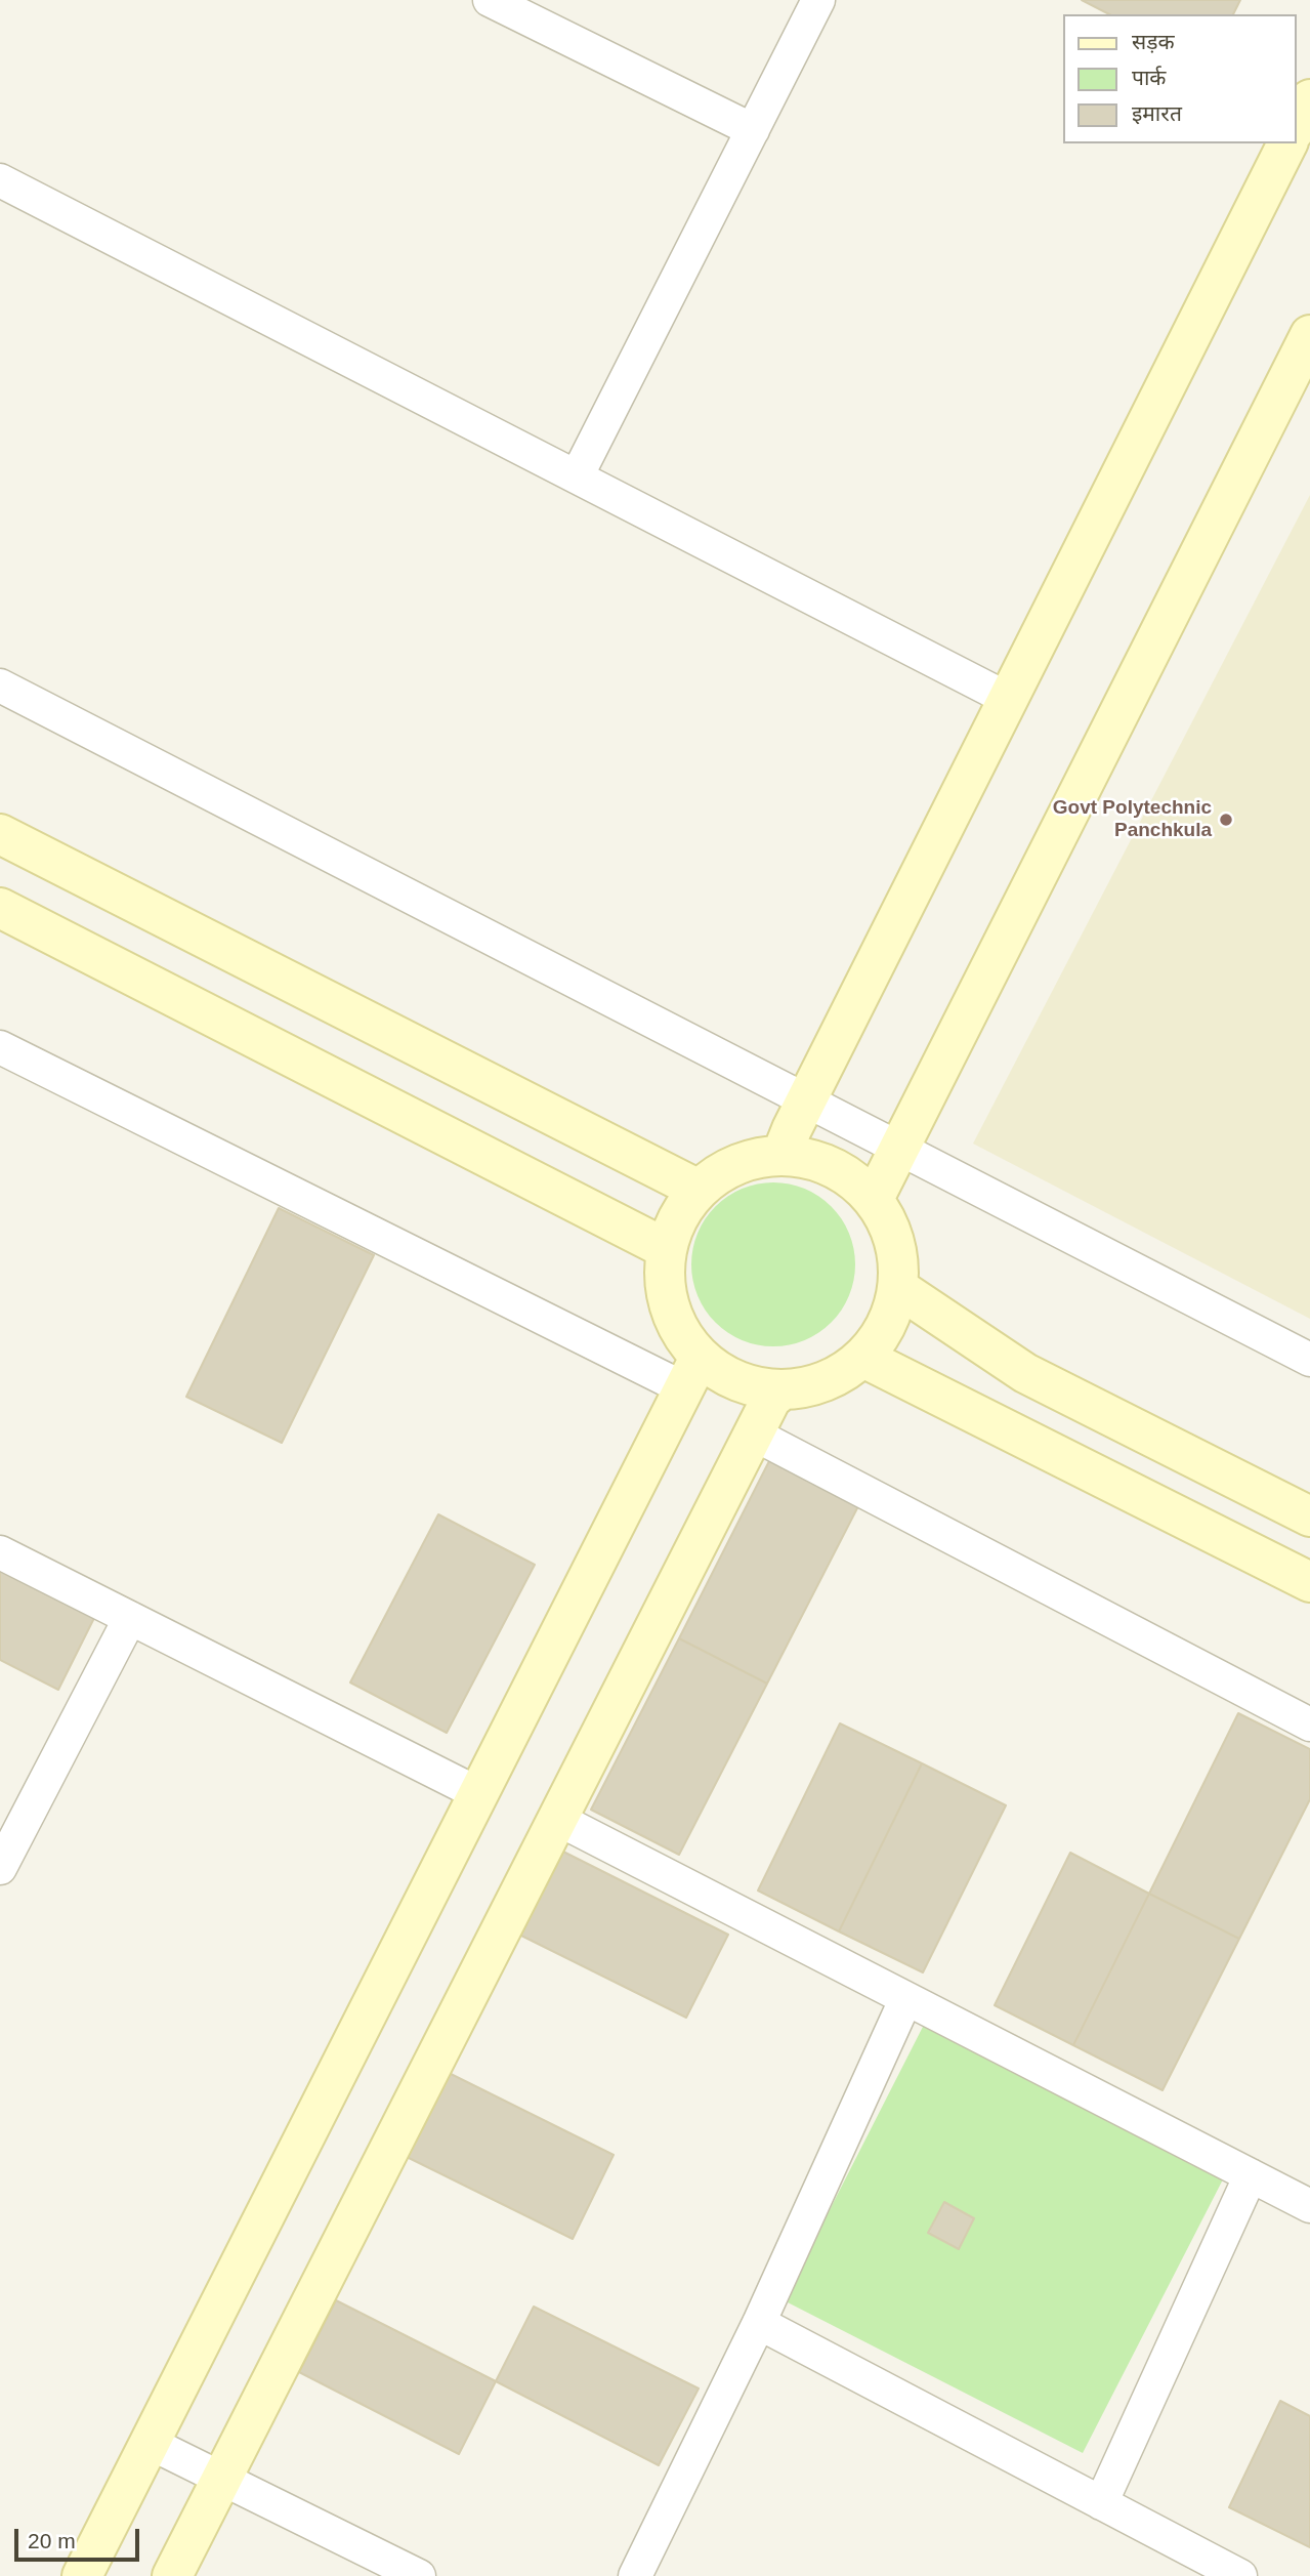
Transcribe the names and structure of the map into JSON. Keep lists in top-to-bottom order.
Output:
{
  "places": ["Govt Polytechnic Panchkula"],
  "legend": ["सड़क", "पार्क", "इमारत"],
  "scale_bar": "20 m"
}
